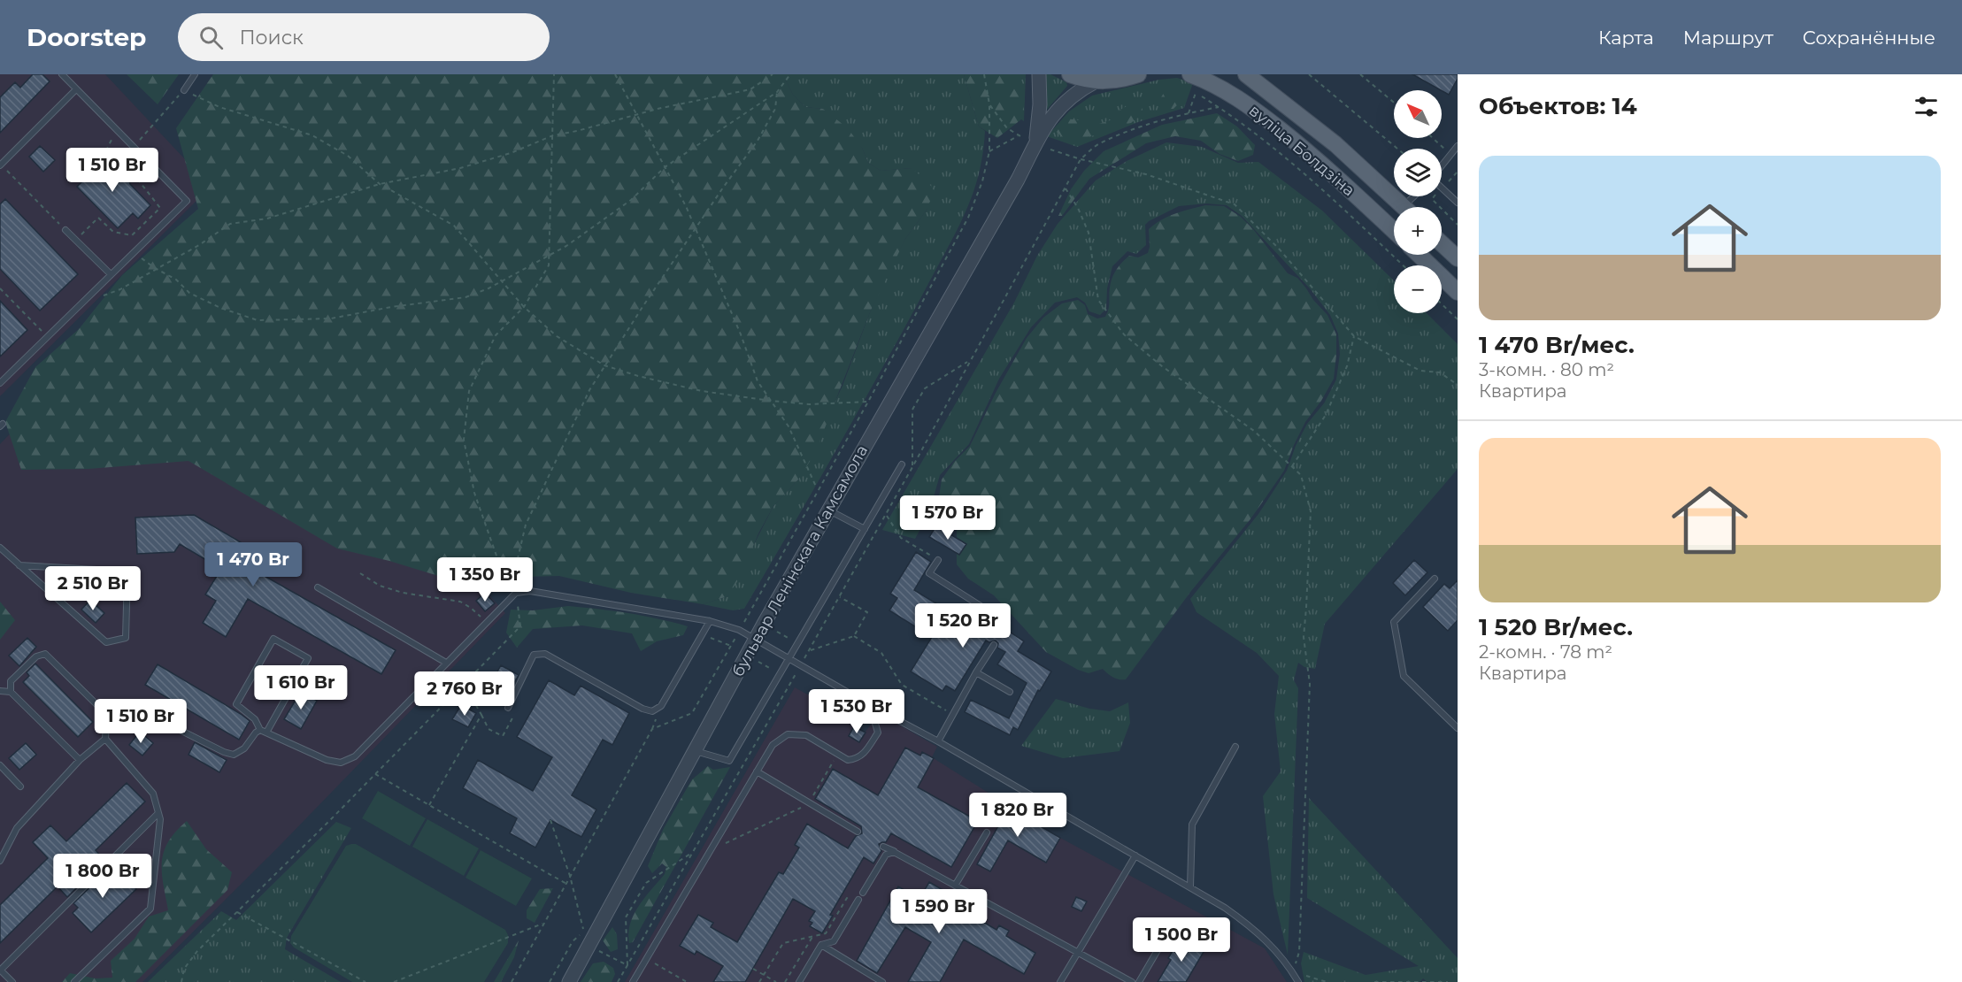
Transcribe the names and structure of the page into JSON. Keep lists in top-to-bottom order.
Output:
{
  "streets": {
    "main road": ["вуліца Болдзіна"],
    "street": ["бульвар Ленінскага Камсамола"]
  },
  "north": "top left",
  "page": {
    "header": "Doorstep",
    "search": "Поиск",
    "nav": ["Карта", "Маршрут", "Сохранённые"],
    "heading": "Объектов: 14",
    "map_buttons": ["+", "−"],
    "list": [
      {
        "name": "1 470 Br/мес.",
        "note": "3-комн. · 80 m² · Квартира"
      },
      {
        "name": "1 520 Br/мес.",
        "note": "2-комн. · 78 m² · Квартира"
      }
    ],
    "price": [
      "1 510 Br",
      "1 570 Br",
      "1 470 Br",
      "1 350 Br",
      "2 510 Br",
      "1 520 Br",
      "1 610 Br",
      "2 760 Br",
      "1 530 Br",
      "1 510 Br",
      "1 820 Br",
      "1 800 Br",
      "1 590 Br",
      "1 500 Br"
    ]
  }
}
